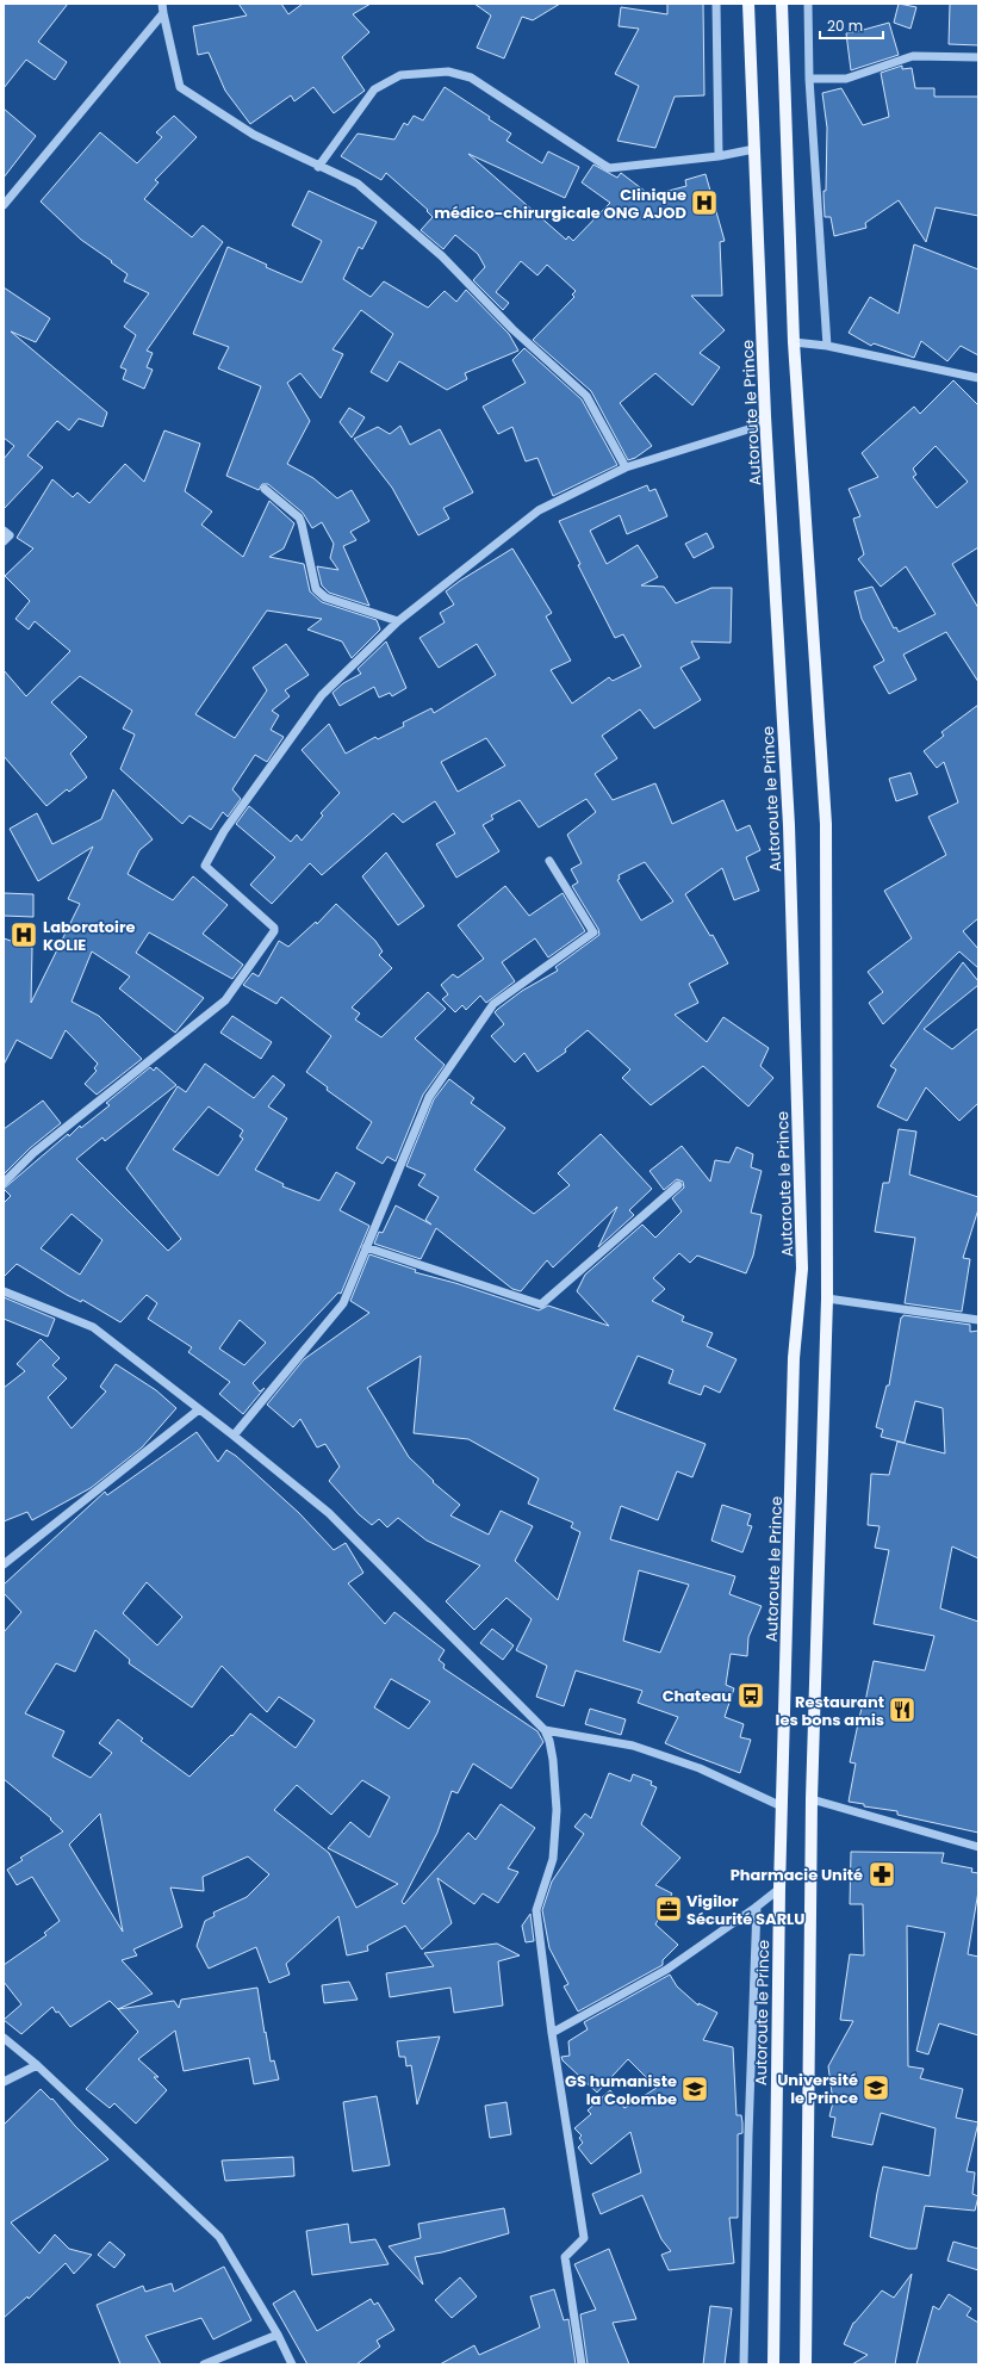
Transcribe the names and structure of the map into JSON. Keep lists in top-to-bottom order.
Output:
{
  "streets": {
    "main road": ["Autoroute le Prince"]
  },
  "places": {
    "hospital": ["Clinique médico-chirurgicale ONG AJOD", "Laboratoire KOLIE"],
    "bus stop": ["Chateau"],
    "restaurant": ["Restaurant les bons amis"],
    "pharmacy": ["Pharmacie Unité"],
    "office": ["Vigilor Sécurité SARLU"],
    "school or university": ["Université le Prince", "GS humaniste la Colombe"]
  },
  "scale_bar": "20 m"
}
